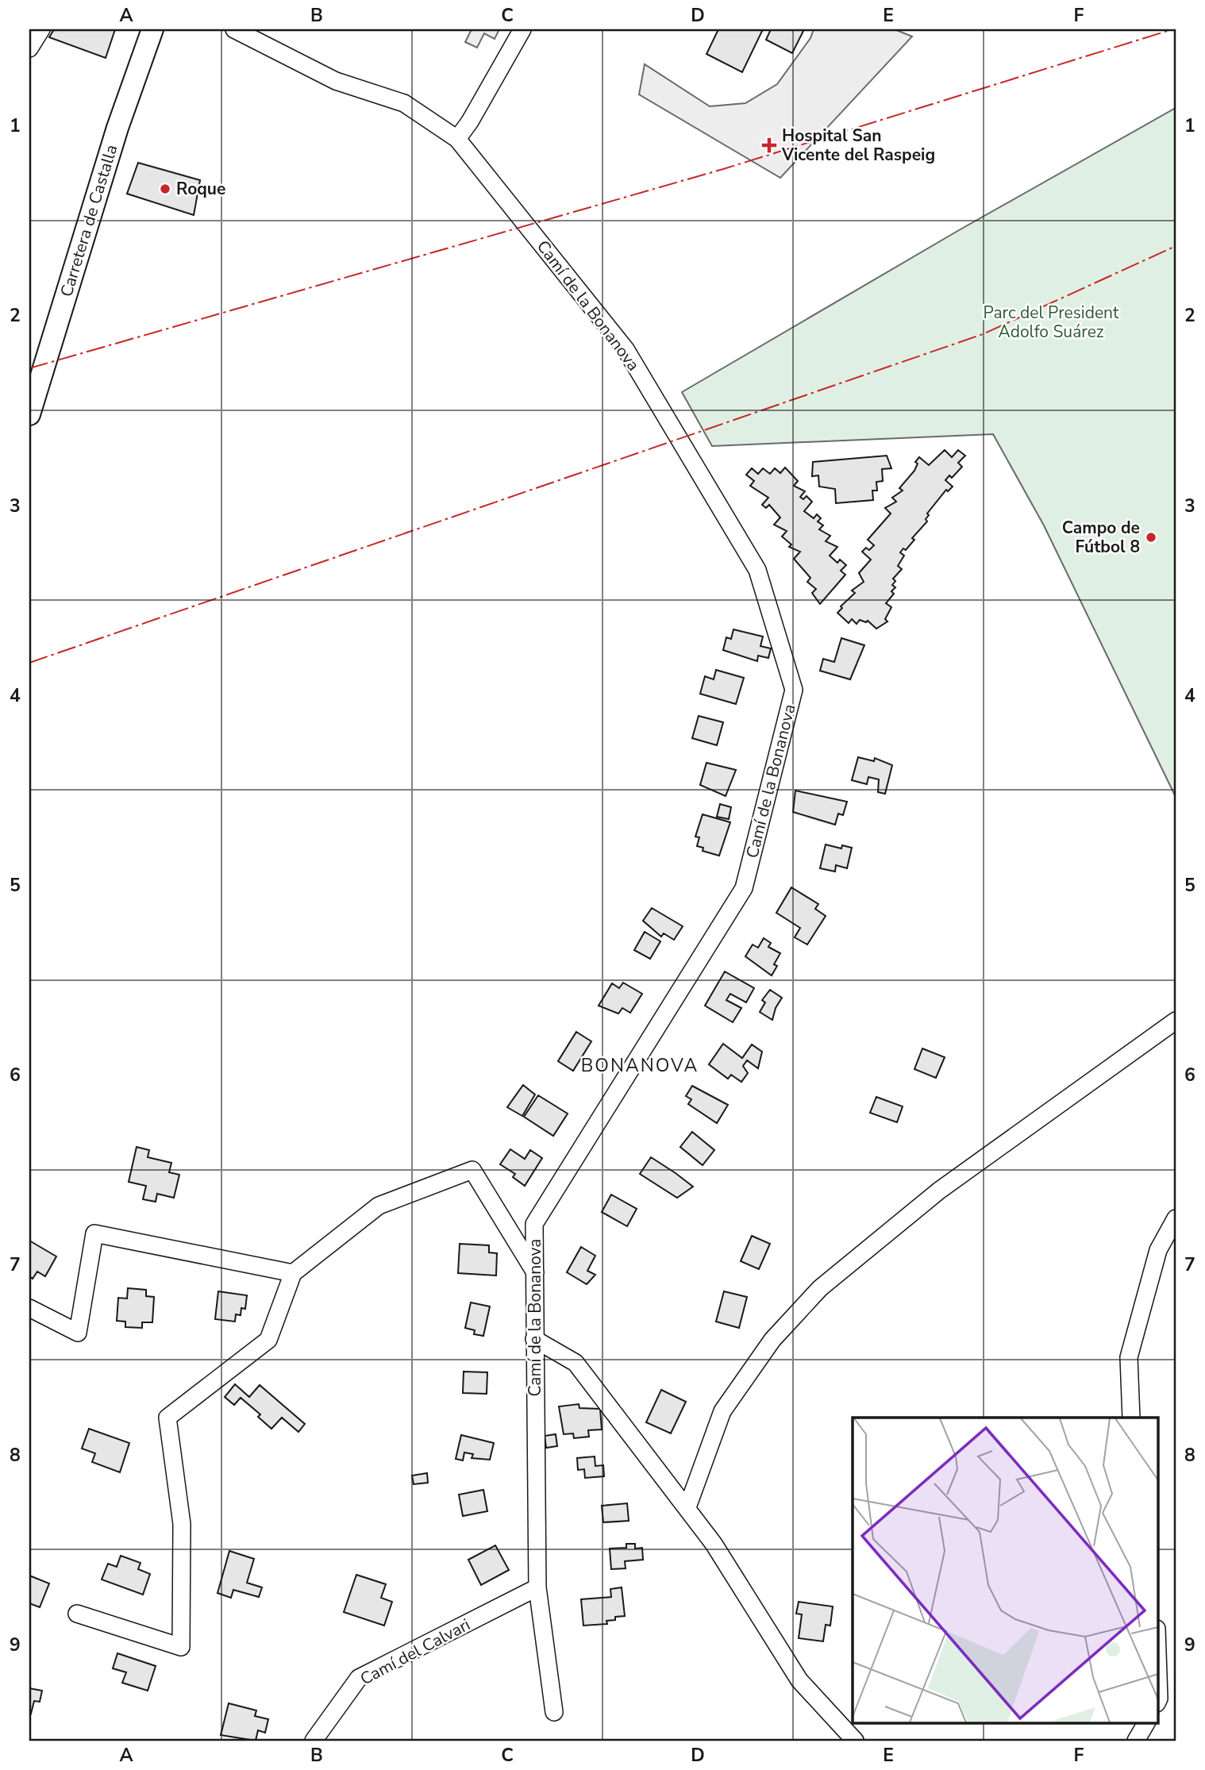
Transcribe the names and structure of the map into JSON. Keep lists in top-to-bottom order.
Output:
{
  "streets": {
    "main road": ["Carretera de Castalla"],
    "street": ["Camí de la Bonanova", "Camí del Calvari"]
  },
  "crossings": [
    ["Camí de la Bonanova", "Camí del Calvari"]
  ],
  "districts": ["BONANOVA"],
  "parks": ["Parc del President Adolfo Suárez"],
  "places": {
    "health": ["Hospital San Vicente del Raspeig"],
    "other": ["Roque", "Campo de Fútbol 8"]
  },
  "grid": {
    "columns": [
      "A",
      "B",
      "C",
      "D",
      "E",
      "F"
    ],
    "rows": [
      "1",
      "2",
      "3",
      "4",
      "5",
      "6",
      "7",
      "8",
      "9"
    ]
  }
}
